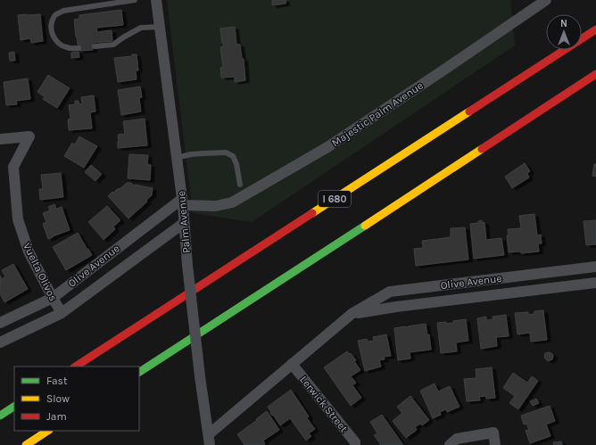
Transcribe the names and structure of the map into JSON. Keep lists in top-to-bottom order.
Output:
{
  "streets": {
    "highway": ["I 680"],
    "street": [
      "Majestic Palm Avenue",
      "Palm Avenue",
      "Olive Avenue",
      "Vuelta Olivos",
      "Lerwick Street"
    ]
  },
  "crossings": [
    ["Majestic Palm Avenue", "Palm Avenue"],
    ["Majestic Palm Avenue", "Olive Avenue"],
    ["Palm Avenue", "Olive Avenue"],
    ["Olive Avenue", "Vuelta Olivos"],
    ["Olive Avenue", "Lerwick Street"]
  ],
  "legend": ["Fast", "Slow", "Jam"],
  "north": "top"
}
